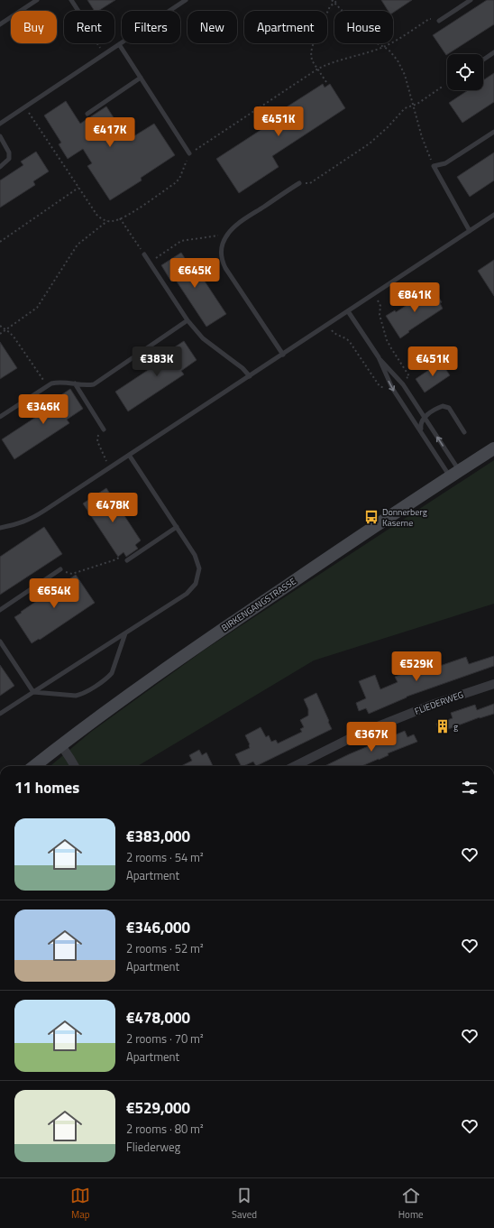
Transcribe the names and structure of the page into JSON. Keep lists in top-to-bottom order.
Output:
{
  "streets": {
    "street": ["BIRKENGANGSTRASSE", "FLIEDERWEG"]
  },
  "places": {
    "bus stop": ["Donnerberg Kaserne"],
    "building": ["g"]
  },
  "page": {
    "chip": [
      "Buy",
      "Rent",
      "Filters",
      "New",
      "Apartment",
      "House"
    ],
    "price": [
      "€451K",
      "€417K",
      "€645K",
      "€841K",
      "€383K",
      "€451K",
      "€346K",
      "€478K",
      "€654K",
      "€529K",
      "€367K"
    ],
    "heading": "11 homes",
    "list": [
      {
        "name": "€383,000",
        "note": "2 rooms · 54 m² · Apartment"
      },
      {
        "name": "€346,000",
        "note": "2 rooms · 52 m² · Apartment"
      },
      {
        "name": "€478,000",
        "note": "2 rooms · 70 m² · Apartment"
      },
      {
        "name": "€529,000",
        "note": "2 rooms · 80 m² · Fliederweg"
      }
    ],
    "tabs": ["Map", "Saved", "Home"]
  }
}
